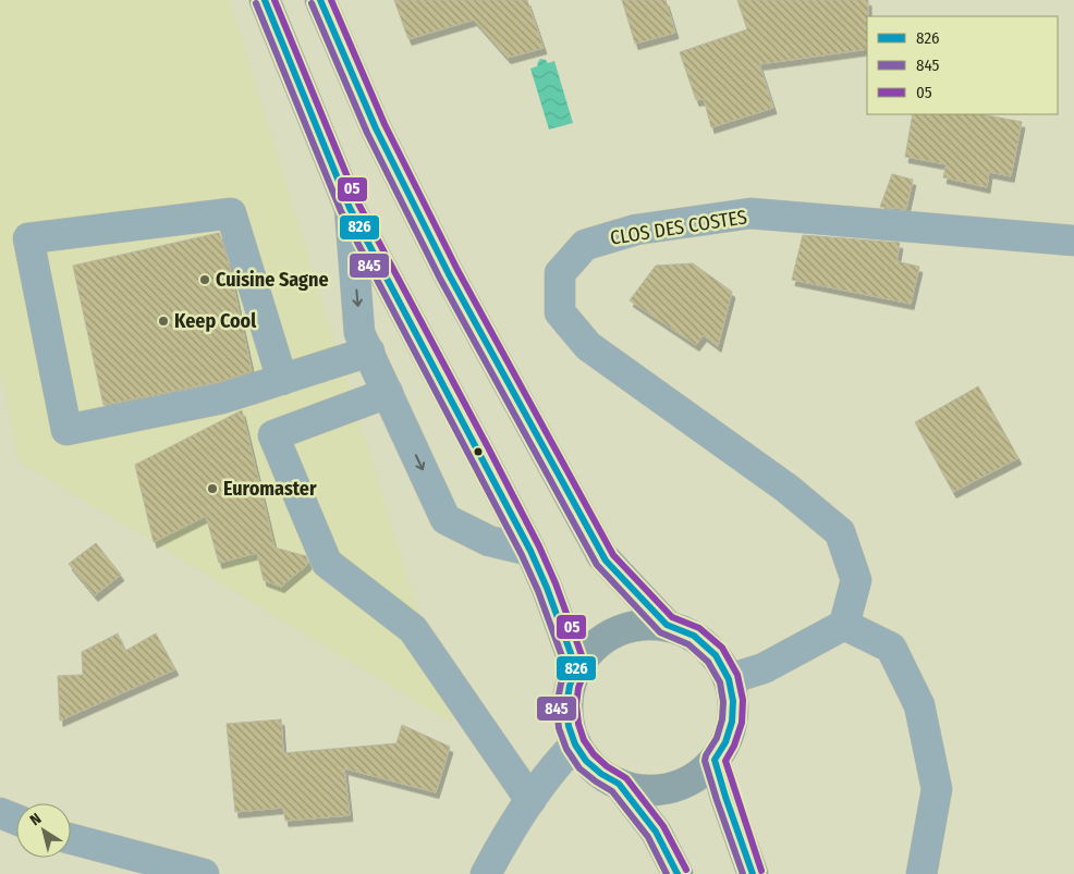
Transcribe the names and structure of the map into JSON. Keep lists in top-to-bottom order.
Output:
{
  "streets": {
    "street": ["CLOS DES COSTES"]
  },
  "places": ["Cuisine Sagne", "Keep Cool", "Euromaster"],
  "lines": ["transit line 826", "transit line 05", "transit line 845"],
  "legend": ["826", "845", "05"],
  "north": "top left"
}
